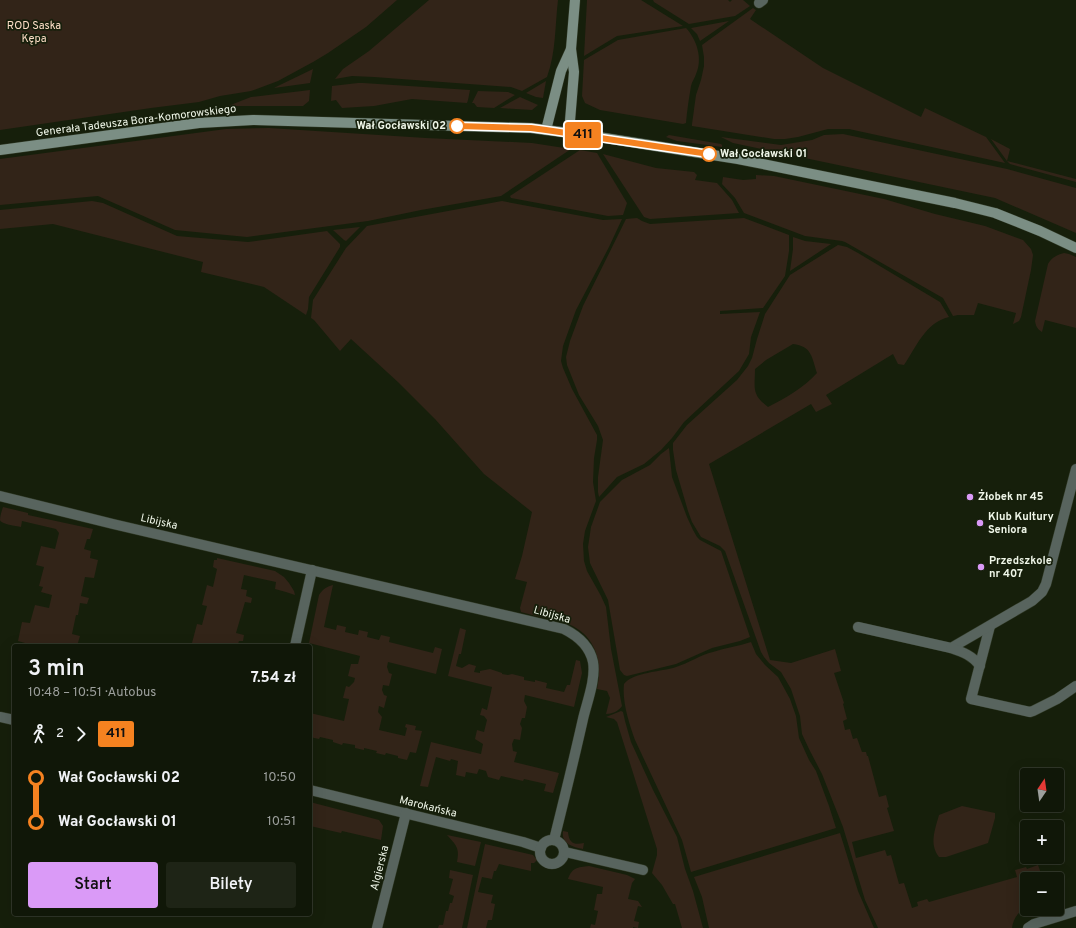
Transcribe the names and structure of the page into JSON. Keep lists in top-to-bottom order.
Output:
{
  "streets": {
    "street": [
      "Generała Tadeusza Bora-Komorowskiego",
      "Libijska",
      "Marokańska",
      "Algierska"
    ]
  },
  "crossings": [
    ["Libijska", "Marokańska"],
    ["Marokańska", "Algierska"]
  ],
  "parks": ["ROD Saska Kępa"],
  "places": [
    "Wał Gocławski 02",
    "Wał Gocławski 01",
    "Żłobek nr 45",
    "Klub Kultury Seniora",
    "Przedszkole nr 407"
  ],
  "lines": ["bus line 411"],
  "north": "top",
  "page": {
    "on_map": "411",
    "heading": ["3 min", "10:48 – 10:51 · Autobus", "7.54 zł"],
    "legs": ["2", "411"],
    "list": [
      {
        "name": "Wał Gocławski 02",
        "value": "10:50"
      },
      {
        "name": "Wał Gocławski 01",
        "value": "10:51"
      }
    ],
    "map_buttons": ["+", "−"],
    "buttons": ["Start", "Bilety"]
  }
}
